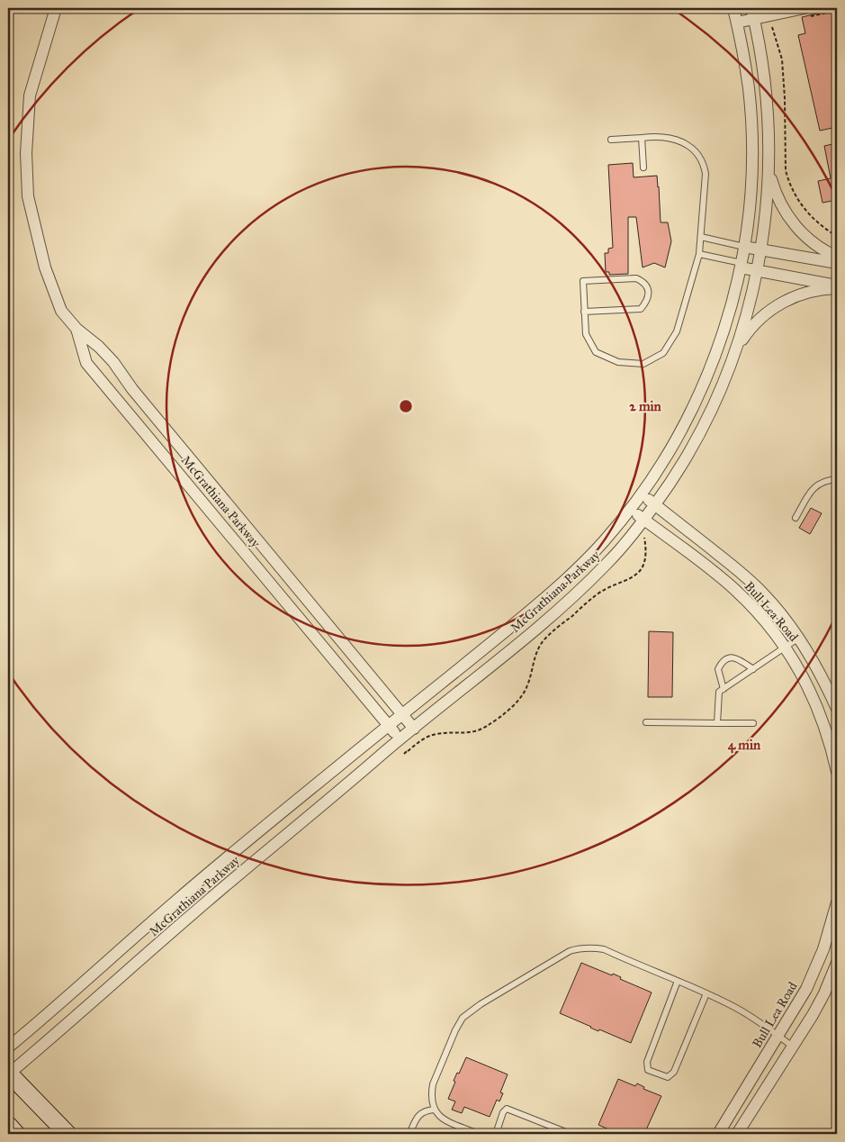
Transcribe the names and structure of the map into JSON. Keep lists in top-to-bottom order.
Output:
{
  "streets": {
    "street": ["McGrathiana Parkway", "Bull Lea Road"]
  },
  "crossings": [
    ["McGrathiana Parkway", "Bull Lea Road"]
  ],
  "rings": ["2 min", "4 min"]
}
